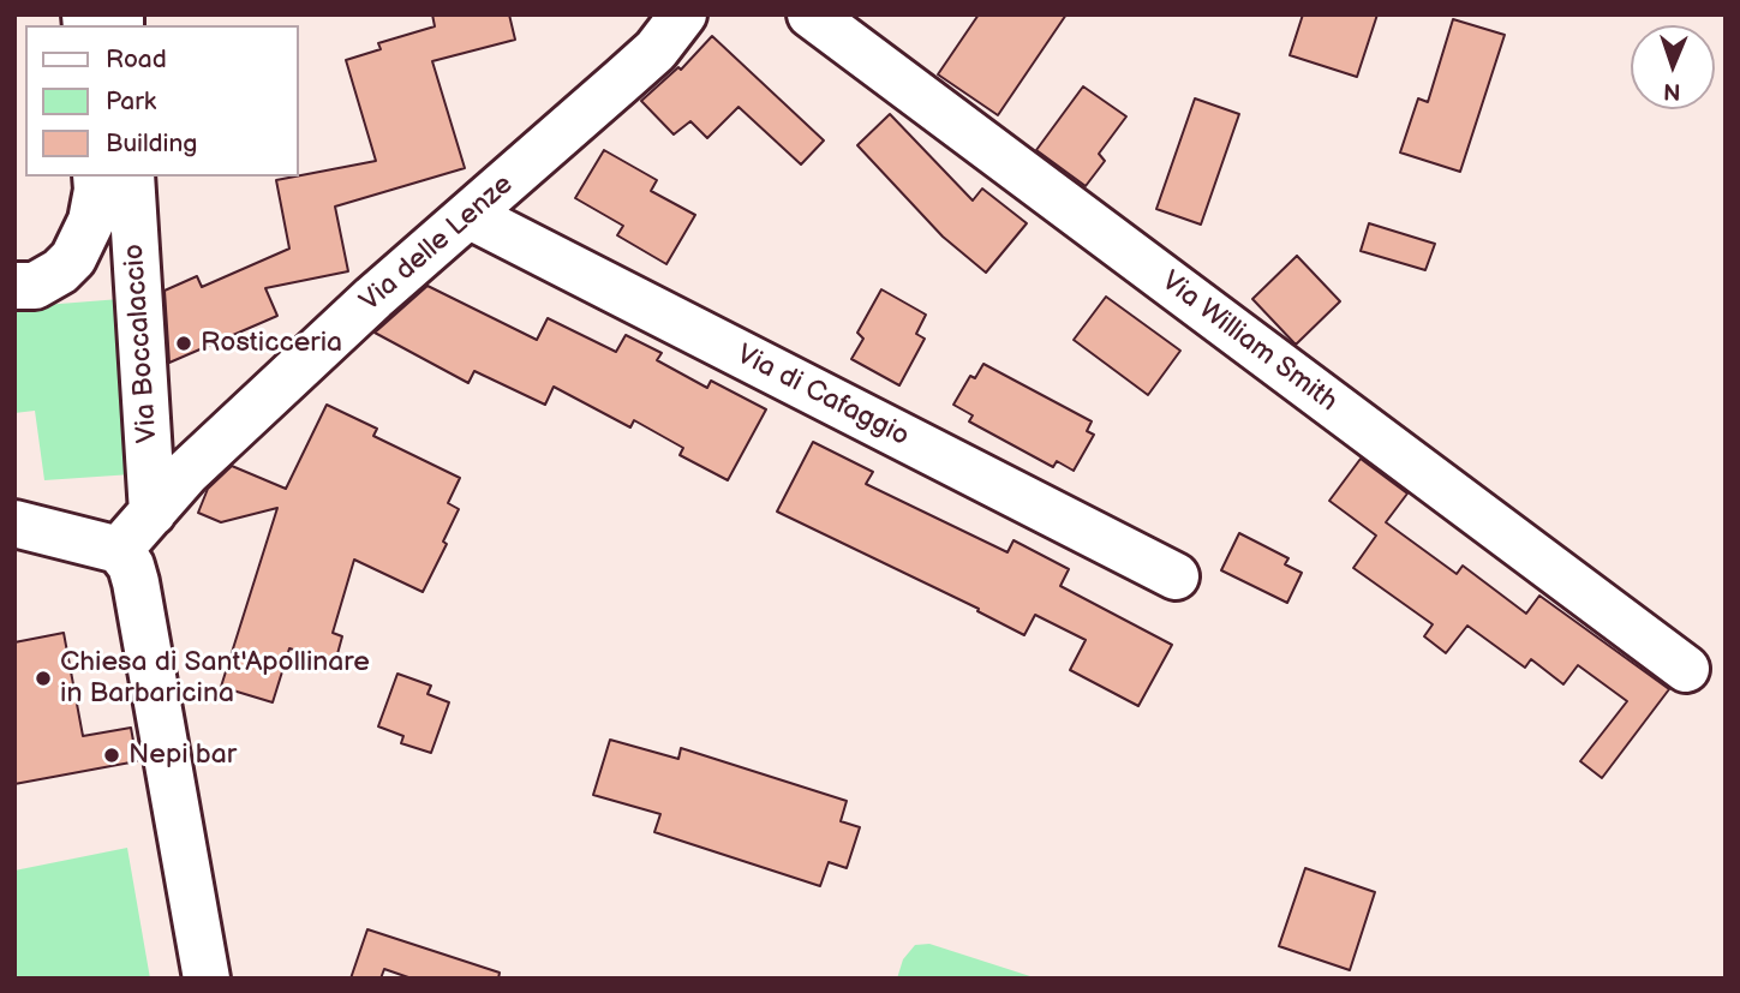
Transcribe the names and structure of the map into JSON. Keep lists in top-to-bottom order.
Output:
{
  "streets": {
    "street": [
      "Via delle Lenze",
      "Via William Smith",
      "Via Boccalaccio",
      "Via di Cafaggio"
    ]
  },
  "crossings": [
    ["Via delle Lenze", "Via Boccalaccio"],
    ["Via delle Lenze", "Via di Cafaggio"]
  ],
  "places": ["Rosticceria", "Chiesa di Sant'Apollinare in Barbaricina", "Nepi bar"],
  "legend": ["Road", "Park", "Building"],
  "north": "bottom"
}
